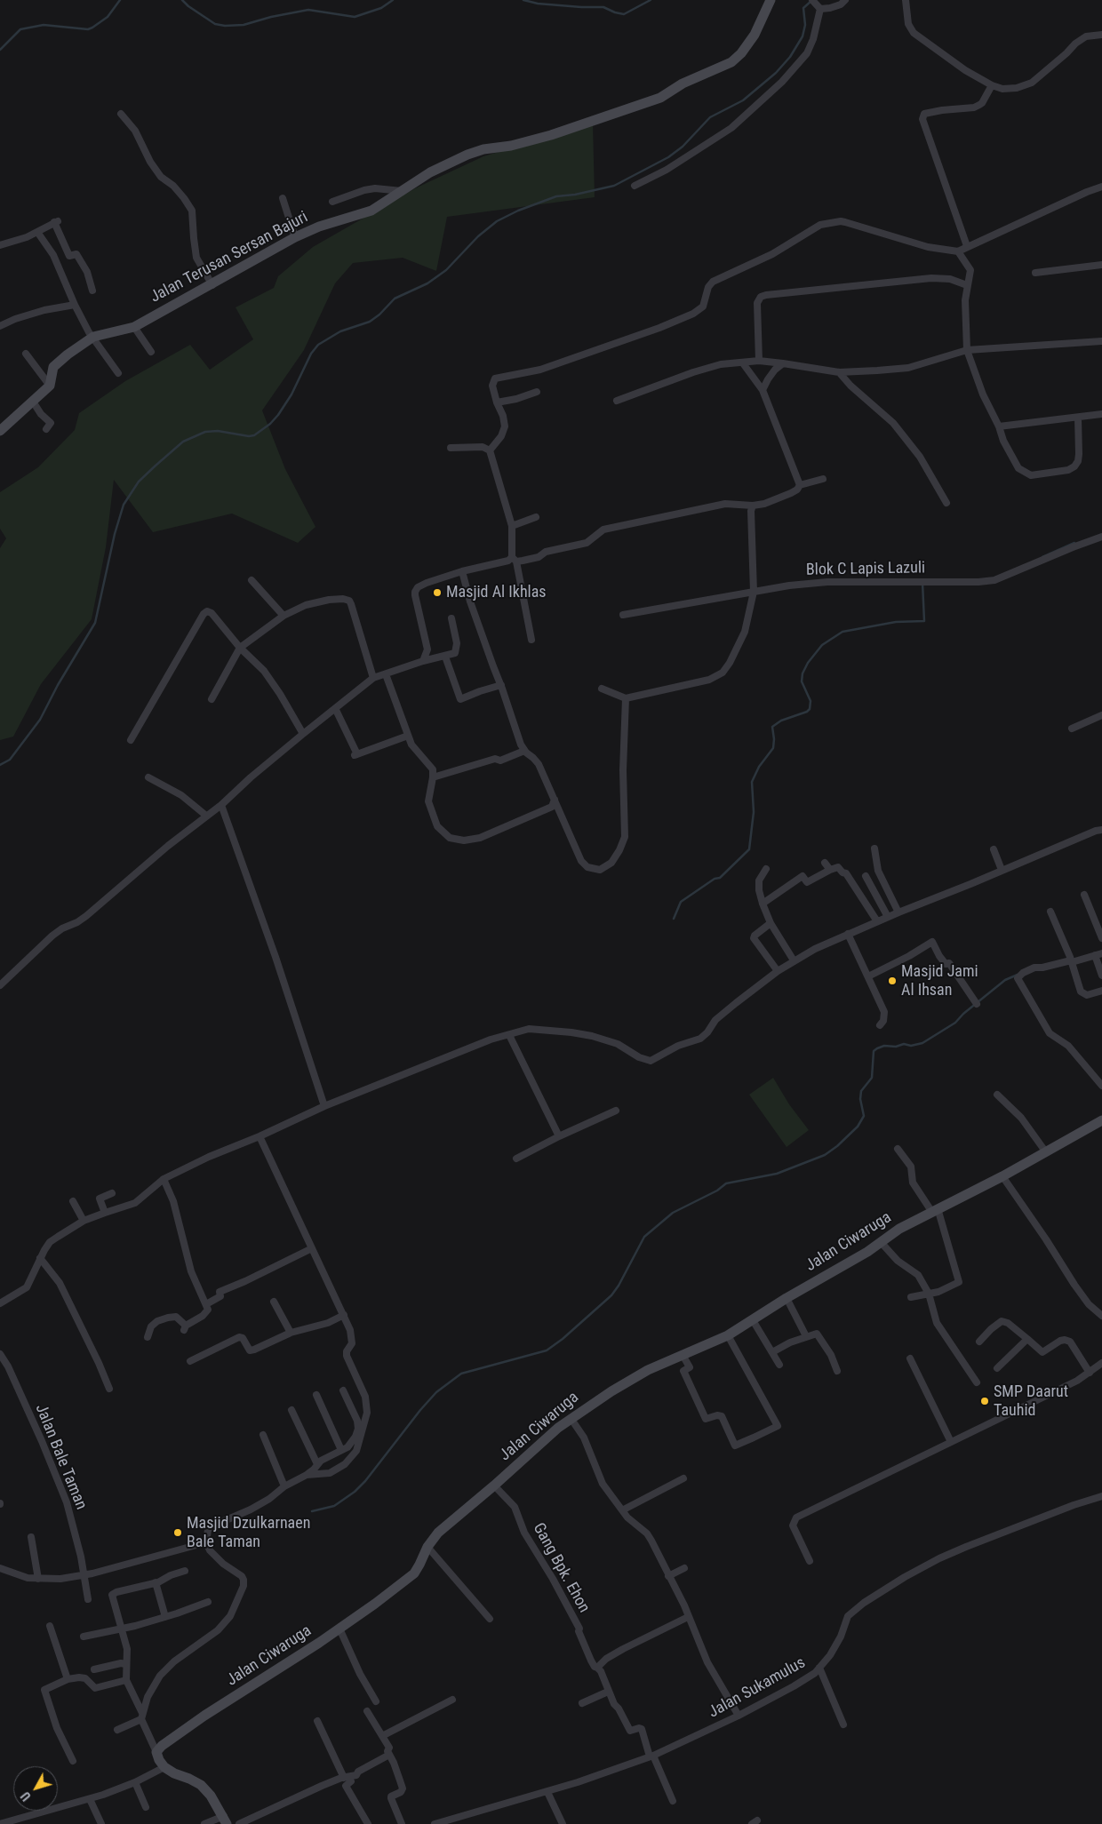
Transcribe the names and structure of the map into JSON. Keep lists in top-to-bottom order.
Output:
{
  "streets": {
    "street": [
      "Jalan Terusan Sersan Bajuri",
      "Blok C Lapis Lazuli",
      "Jalan Ciwaruga",
      "Jalan Bale Taman",
      "Gang Bpk. Ehon",
      "Jalan Sukamulus"
    ]
  },
  "crossings": [
    ["Jalan Ciwaruga", "Gang Bpk. Ehon"],
    ["Gang Bpk. Ehon", "Jalan Sukamulus"]
  ],
  "places": [
    "Masjid Al Ikhlas",
    "Masjid Jami Al Ihsan",
    "SMP Daarut Tauhid",
    "Masjid Dzulkarnaen Bale Taman"
  ],
  "north": "bottom left"
}
